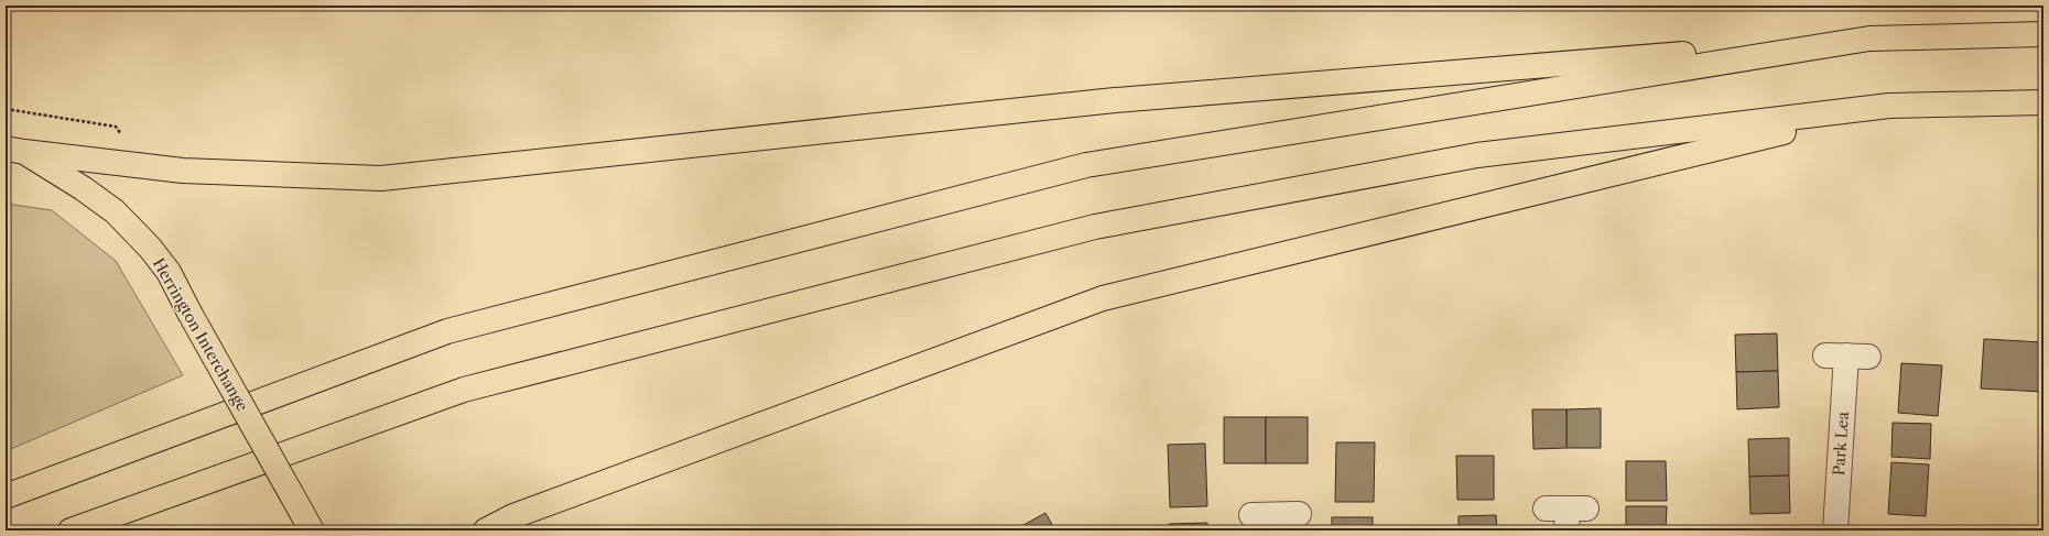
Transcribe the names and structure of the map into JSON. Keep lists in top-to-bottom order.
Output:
{
  "streets": {
    "highway": ["Herrington Interchange"],
    "street": ["Park Lea"]
  }
}
